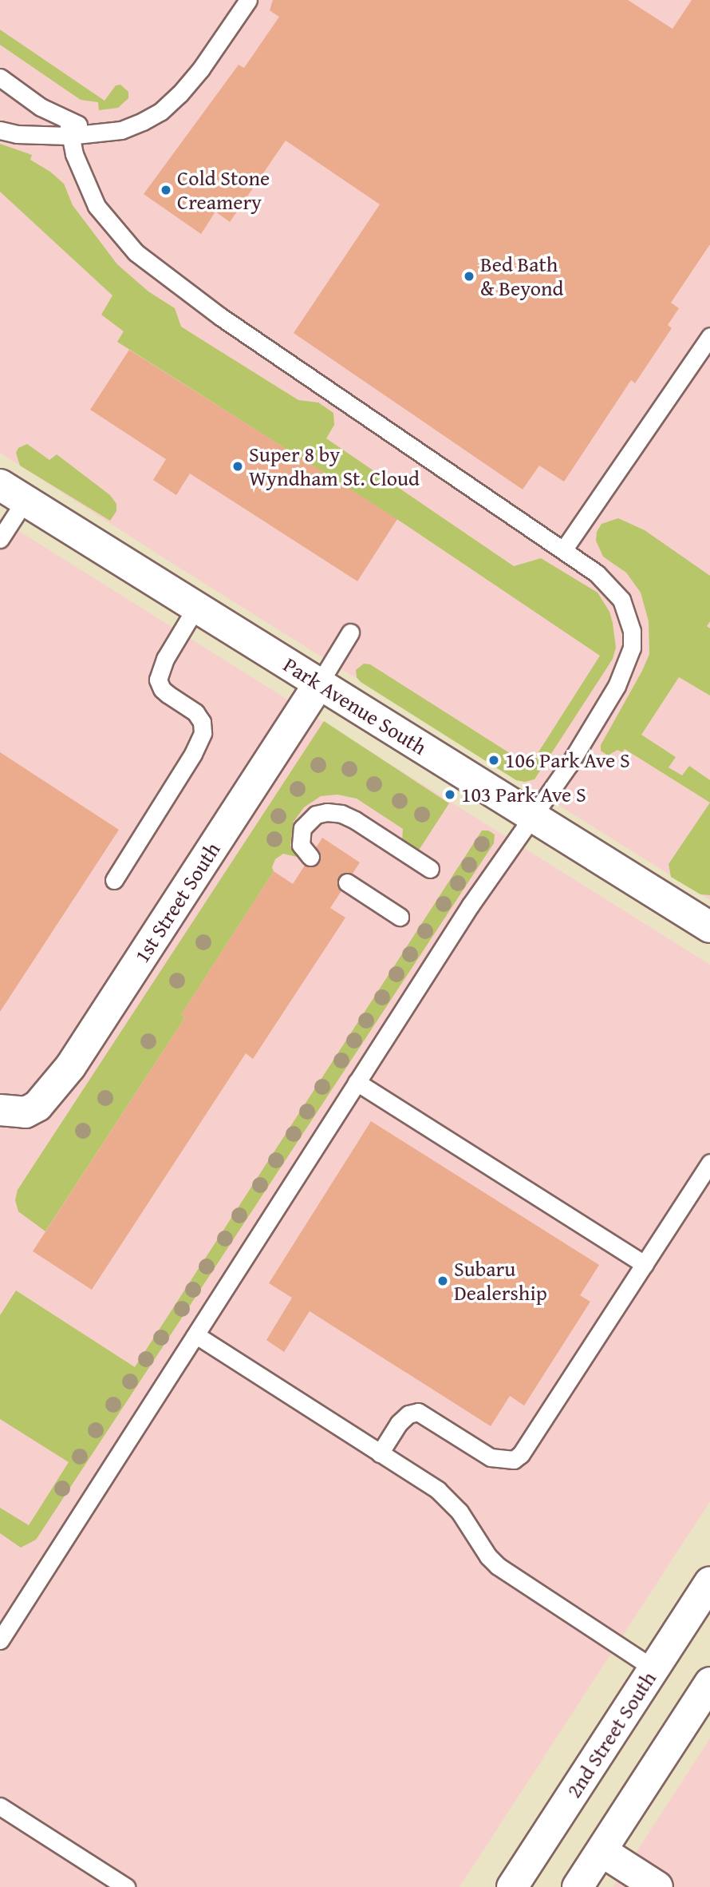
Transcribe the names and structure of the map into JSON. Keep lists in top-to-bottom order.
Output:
{
  "streets": {
    "main road": ["Park Avenue South", "1st Street South", "2nd Street South"]
  },
  "crossings": [
    ["Park Avenue South", "1st Street South"]
  ],
  "places": [
    "Cold Stone Creamery",
    "Bed Bath & Beyond",
    "Super 8 by Wyndham St. Cloud",
    "106 Park Ave S",
    "103 Park Ave S",
    "Subaru Dealership"
  ]
}
